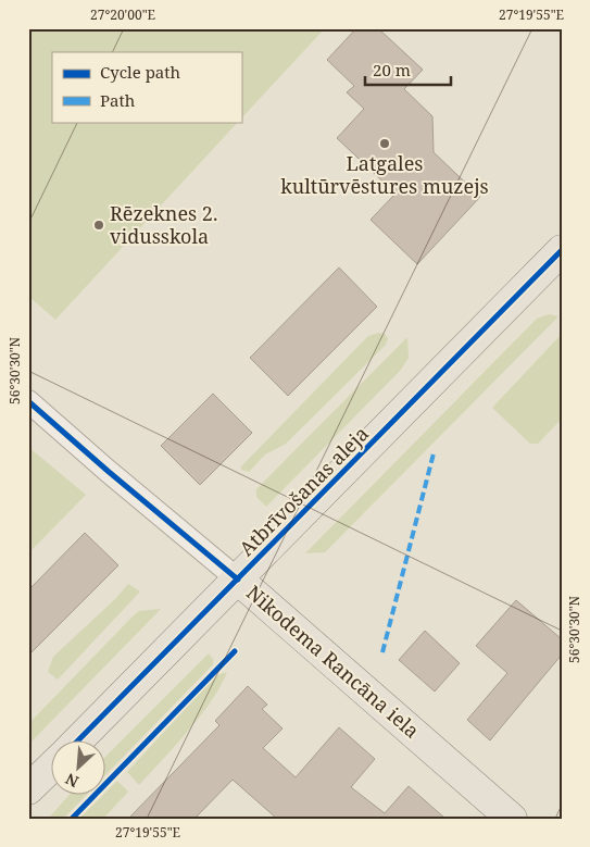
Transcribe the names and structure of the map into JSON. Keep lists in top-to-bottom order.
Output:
{
  "streets": {
    "main road": ["Atbrīvošanas aleja", "Nikodema Rancāna iela"]
  },
  "crossings": [
    ["Atbrīvošanas aleja", "Nikodema Rancāna iela"]
  ],
  "places": ["Latgales kultūrvēstures muzejs", "Rēzeknes 2. vidusskola"],
  "legend": ["Cycle path", "Path"],
  "scale_bar": "20 m",
  "north": "bottom left",
  "coordinates": ["27°20'00\"E", "27°19'55\"E", "56°30'30\"N"]
}
